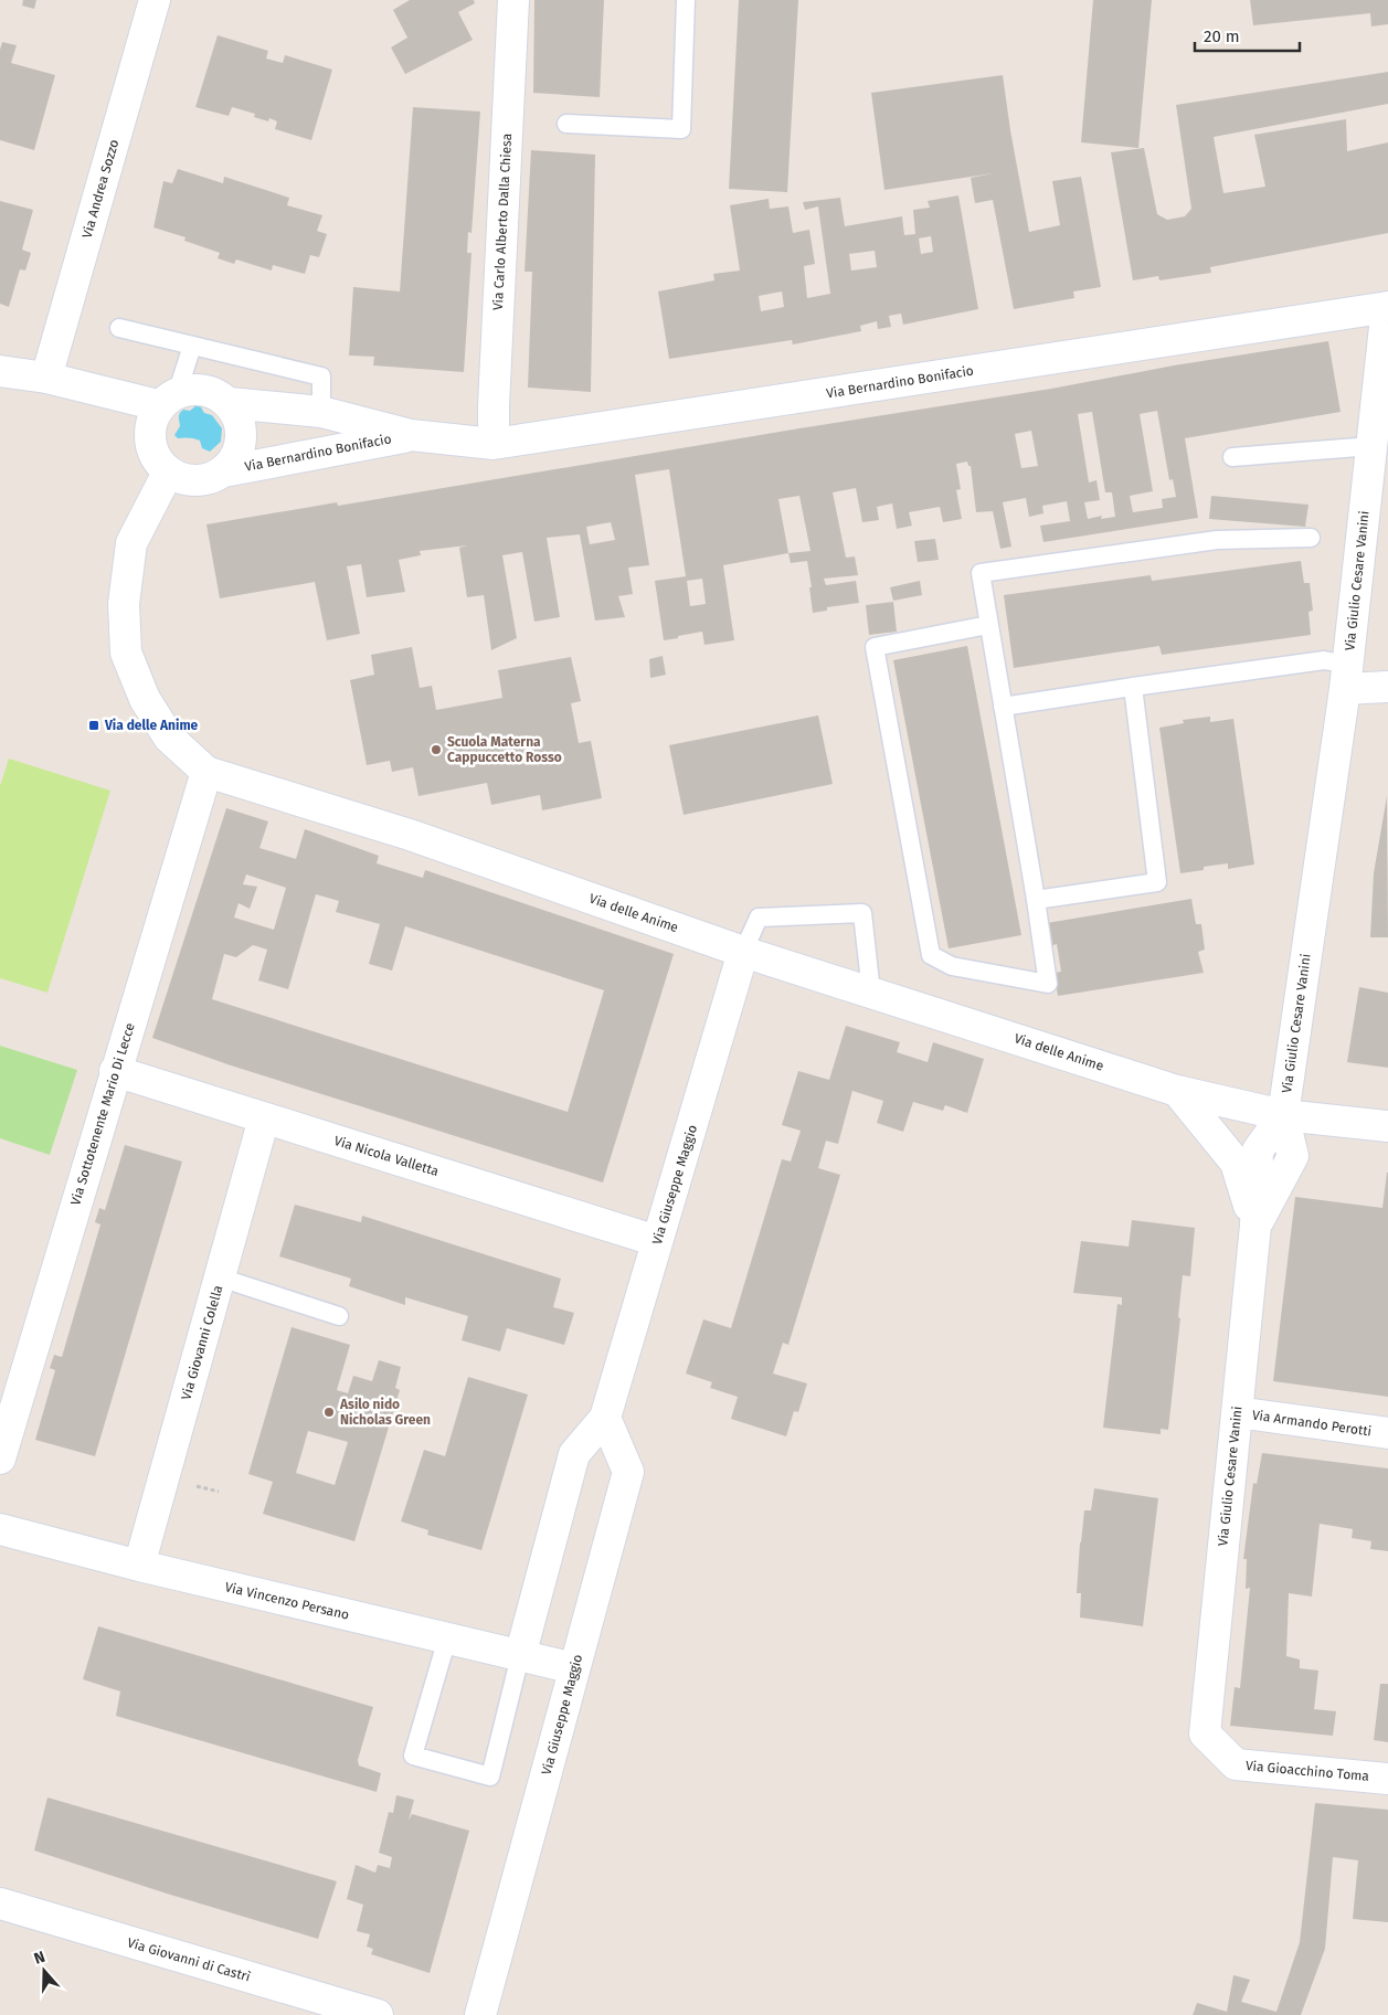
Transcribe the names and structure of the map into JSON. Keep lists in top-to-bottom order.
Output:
{
  "streets": {
    "street": [
      "Via Andrea Sozzo",
      "Via Carlo Alberto Dalla Chiesa",
      "Via Bernardino Bonifacio",
      "Via Giulio Cesare Vanini",
      "Via delle Anime",
      "Via Sottotenente Mario Di Lecce",
      "Via Nicola Valletta",
      "Via Giuseppe Maggio",
      "Via Giovanni Colella",
      "Via Armando Perotti",
      "Via Vincenzo Persano",
      "Via Gioacchino Toma",
      "Via Giovanni di Castrì"
    ]
  },
  "crossings": [
    ["Via Andrea Sozzo", "Via Bernardino Bonifacio"],
    ["Via Carlo Alberto Dalla Chiesa", "Via Bernardino Bonifacio"],
    ["Via Bernardino Bonifacio", "Via Giulio Cesare Vanini"],
    ["Via Bernardino Bonifacio", "Via delle Anime"],
    ["Via Giulio Cesare Vanini", "Via delle Anime"],
    ["Via Giulio Cesare Vanini", "Via Armando Perotti"],
    ["Via Giulio Cesare Vanini", "Via Gioacchino Toma"],
    ["Via delle Anime", "Via Sottotenente Mario Di Lecce"],
    ["Via delle Anime", "Via Giuseppe Maggio"],
    ["Via Sottotenente Mario Di Lecce", "Via Nicola Valletta"],
    ["Via Nicola Valletta", "Via Giuseppe Maggio"],
    ["Via Nicola Valletta", "Via Giovanni Colella"],
    ["Via Giuseppe Maggio", "Via Vincenzo Persano"],
    ["Via Giovanni Colella", "Via Vincenzo Persano"]
  ],
  "places": {
    "transit": ["Via delle Anime"],
    "other": ["Scuola Materna Cappuccetto Rosso", "Asilo nido Nicholas Green"]
  },
  "scale_bar": "20 m",
  "north": "top"
}
